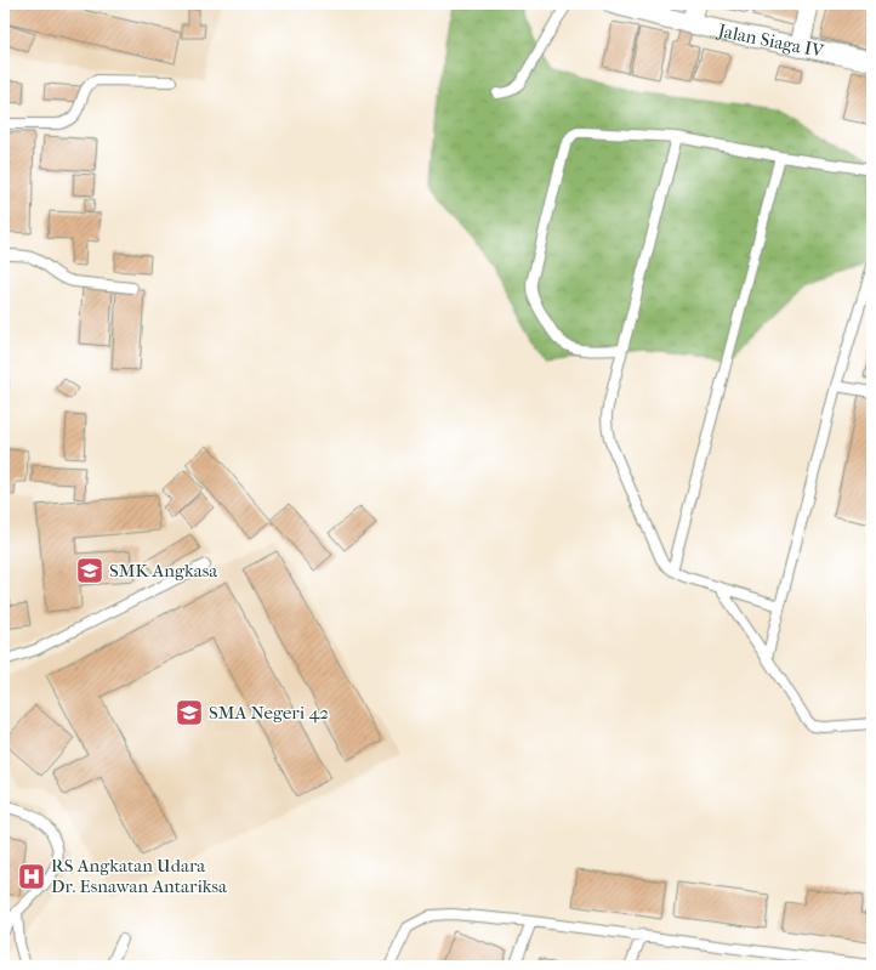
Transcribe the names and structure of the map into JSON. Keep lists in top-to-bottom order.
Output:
{
  "streets": {
    "street": ["Jalan Siaga IV"]
  },
  "places": {
    "school or university": ["SMK Angkasa", "SMA Negeri 42"],
    "hospital": ["RS Angkatan Udara Dr. Esnawan Antariksa"]
  }
}
